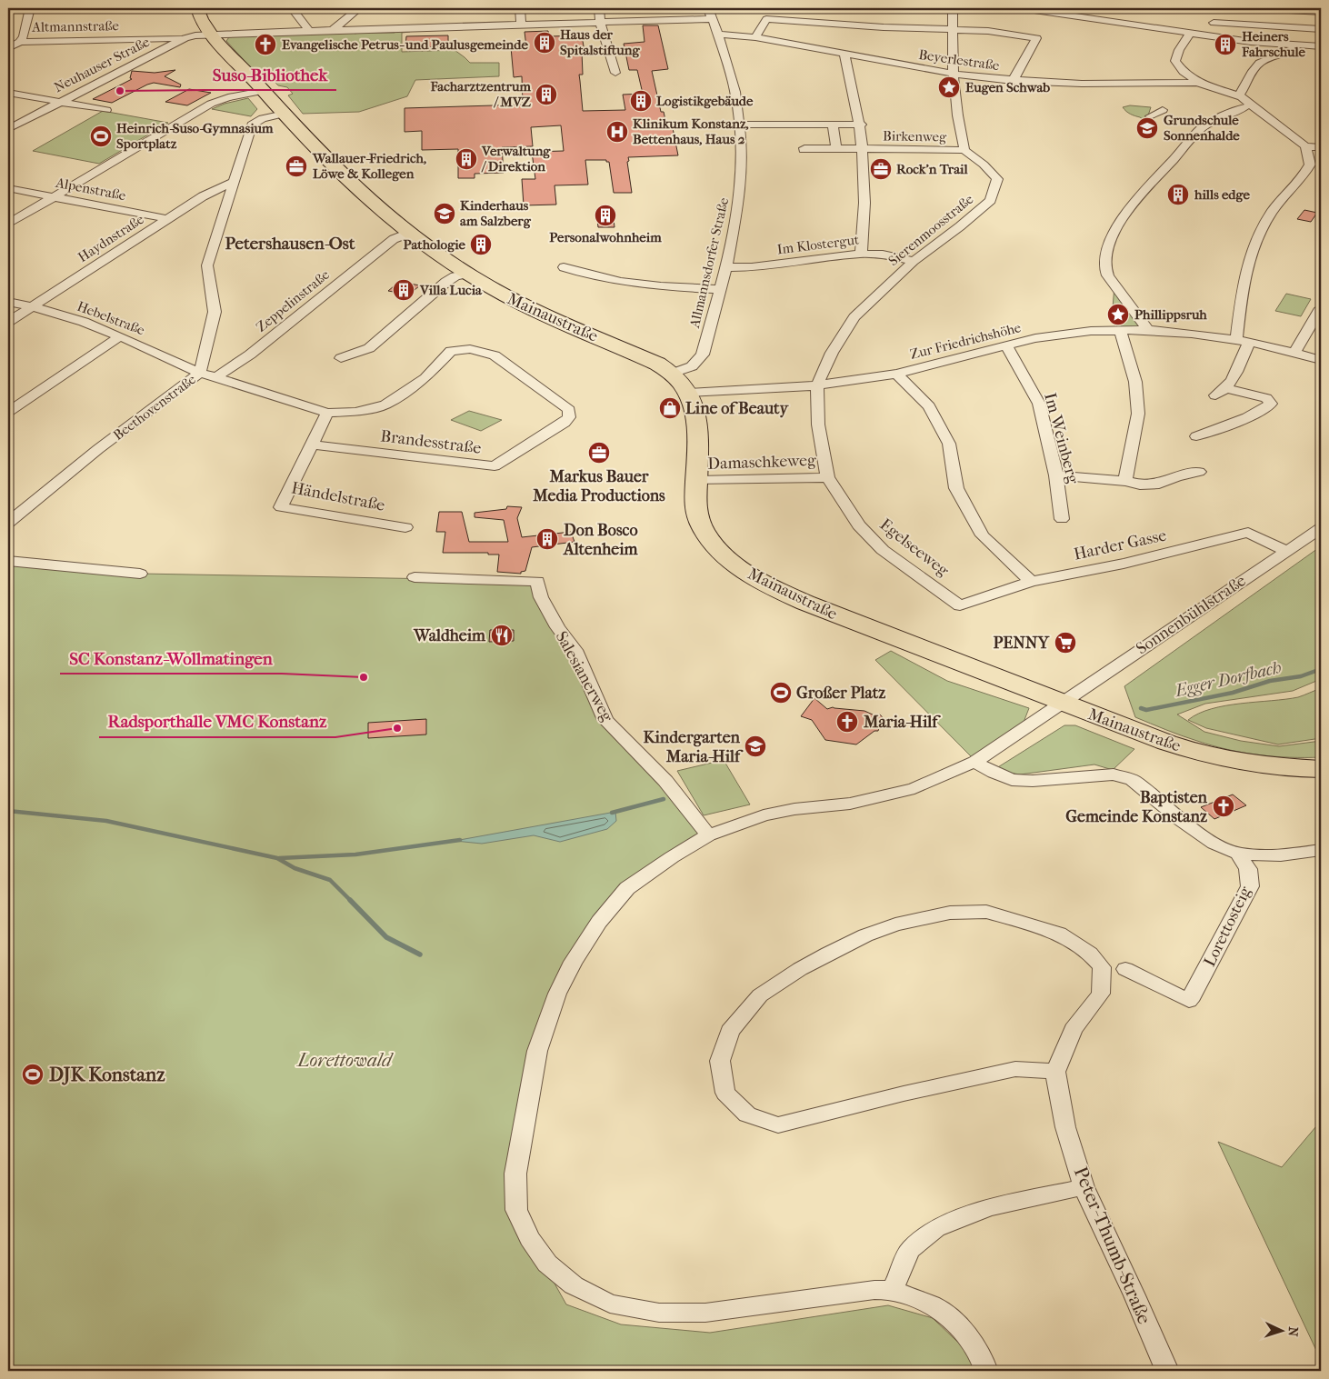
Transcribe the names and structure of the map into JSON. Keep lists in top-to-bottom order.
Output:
{
  "streets": {
    "main road": ["Mainaustraße"],
    "street": [
      "Altmannstraße",
      "Beyerlestraße",
      "Neuhauser Straße",
      "Birkenweg",
      "Alpenstraße",
      "Sierenmoosstraße",
      "Haydnstraße",
      "Im Klostergut",
      "Allmannsdorfer Straße",
      "Zeppelinstraße",
      "Hebelstraße",
      "Zur Friedrichshöhe",
      "Beethovenstraße",
      "Im Weinberg",
      "Brandesstraße",
      "Damaschkeweg",
      "Händelstraße",
      "Harder Gasse",
      "Egelseeweg",
      "Sonnenbühlstraße",
      "Salesianerweg",
      "Lorettosteig",
      "Peter-Thumb-Straße"
    ]
  },
  "crossings": [
    ["Altmannstraße", "Neuhauser Straße"],
    ["Beyerlestraße", "Allmannsdorfer Straße"],
    ["Neuhauser Straße", "Allmannsdorfer Straße"],
    ["Neuhauser Straße", "Mainaustraße"],
    ["Birkenweg", "Sierenmoosstraße"],
    ["Alpenstraße", "Haydnstraße"],
    ["Sierenmoosstraße", "Im Klostergut"],
    ["Sierenmoosstraße", "Zur Friedrichshöhe"],
    ["Sierenmoosstraße", "Egelseeweg"],
    ["Haydnstraße", "Hebelstraße"],
    ["Haydnstraße", "Beethovenstraße"],
    ["Im Klostergut", "Allmannsdorfer Straße"],
    ["Allmannsdorfer Straße", "Mainaustraße"],
    ["Zeppelinstraße", "Mainaustraße"],
    ["Mainaustraße", "Zur Friedrichshöhe"],
    ["Mainaustraße", "Beethovenstraße"],
    ["Mainaustraße", "Damaschkeweg"],
    ["Mainaustraße", "Sonnenbühlstraße"],
    ["Hebelstraße", "Beethovenstraße"],
    ["Zur Friedrichshöhe", "Im Weinberg"],
    ["Zur Friedrichshöhe", "Egelseeweg"],
    ["Brandesstraße", "Händelstraße"],
    ["Damaschkeweg", "Egelseeweg"],
    ["Harder Gasse", "Egelseeweg"],
    ["Harder Gasse", "Sonnenbühlstraße"],
    ["Sonnenbühlstraße", "Salesianerweg"]
  ],
  "districts": ["Petershausen-Ost"],
  "water": ["Egger Dorfbach"],
  "parks": ["Lorettowald"],
  "places": {
    "building": [
      "Haus der Spitalstiftung",
      "Heiners Fahrschule",
      "Facharztzentrum / MVZ",
      "Logistikgebäude",
      "Verwaltung / Direktion",
      "hills edge",
      "Personalwohnheim",
      "Pathologie",
      "Villa Lucia",
      "Don Bosco Altenheim"
    ],
    "church": ["Evangelische Petrus- und Paulusgemeinde", "Maria-Hilf", "Baptisten Gemeinde Konstanz"],
    "place": ["Eugen Schwab", "Phillippsruh"],
    "other": ["Suso-Bibliothek", "SC Konstanz-Wollmatingen", "Radsporthalle VMC Konstanz"],
    "school or university": ["Grundschule Sonnenhalde", "Kinderhaus am Salzberg", "Kindergarten Maria-Hilf"],
    "hospital": ["Klinikum Konstanz, Bettenhaus, Haus 2"],
    "sports": ["Heinrich-Suso-Gymnasium Sportplatz", "Großer Platz", "DJK Konstanz"],
    "office": ["Wallauer-Friedrich, Löwe & Kollegen", "Rock'n Trail", "Markus Bauer Media Productions"],
    "shop": ["Line of Beauty"],
    "restaurant": ["Waldheim"],
    "supermarket": ["PENNY"]
  },
  "north": "right"
}
